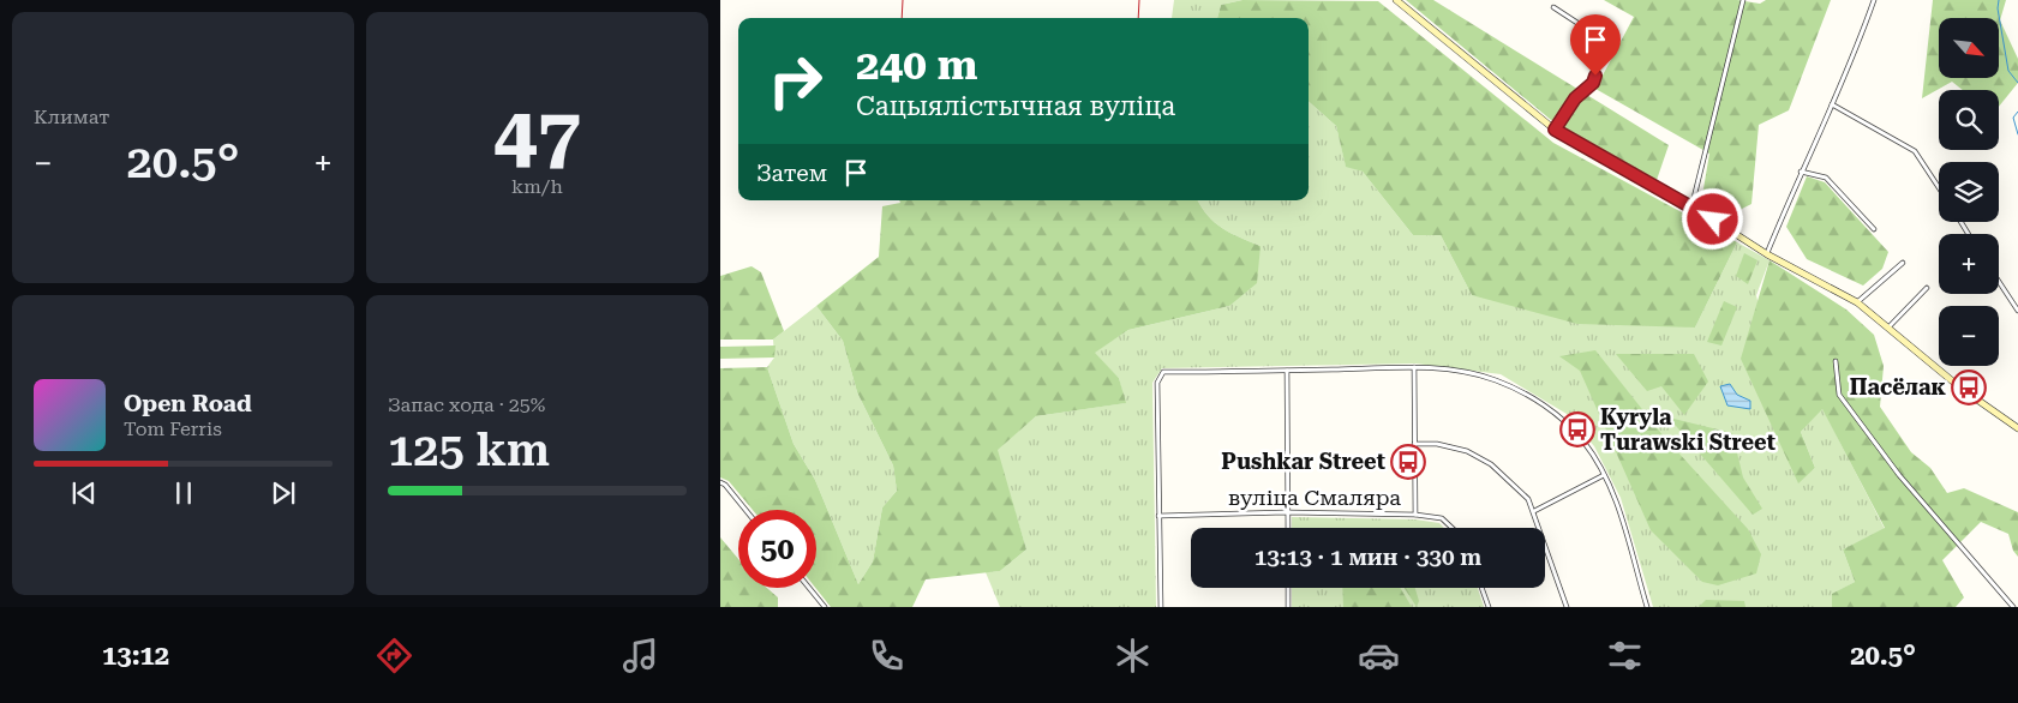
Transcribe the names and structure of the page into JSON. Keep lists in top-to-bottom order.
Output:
{
  "streets": {
    "street": ["вуліца Смаляра"]
  },
  "places": {
    "bus stop": ["Пасёлак", "Kyryla Turawski Street", "Pushkar Street"]
  },
  "north": "bottom right",
  "page": {
    "tile": [
      "Климат",
      ["47", "km/h"],
      ["Запас хода · 25%", "125 km"]
    ],
    "map_buttons": ["+", "−"],
    "turn": ["240 m", "Сацыялістычная вуліца"],
    "heat": ["−", "20.5°", "+"],
    "then": "Затем",
    "song": ["Open Road", "Tom Ferris"],
    "limit": "50",
    "trip": "13:13 · 1 мин · 330 m",
    "tabs": ["13:12", "20.5°"]
  }
}
